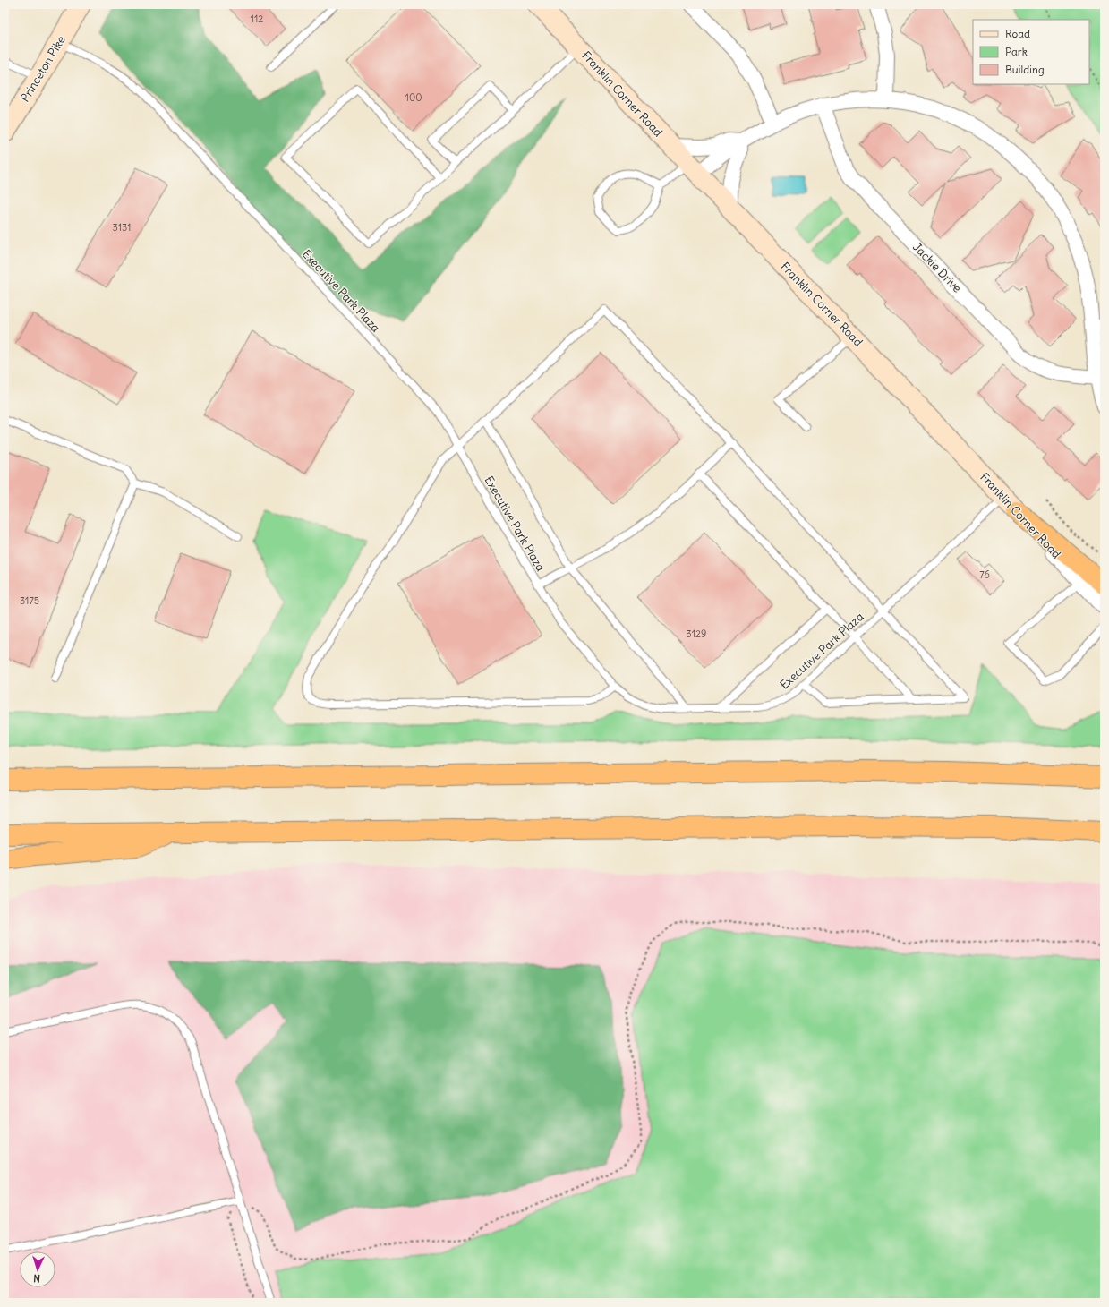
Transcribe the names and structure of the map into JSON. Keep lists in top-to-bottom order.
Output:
{
  "streets": {
    "main road": ["Princeton Pike", "Franklin Corner Road"],
    "street": ["Jackie Drive"],
    "lane": ["Executive Park Plaza"]
  },
  "crossings": [
    ["Princeton Pike", "Executive Park Plaza"],
    ["Franklin Corner Road", "Executive Park Plaza"]
  ],
  "house_numbers": [
    "112",
    "100",
    "3131",
    "76",
    "3175",
    "3129"
  ],
  "legend": ["Road", "Park", "Building"],
  "north": "bottom"
}
